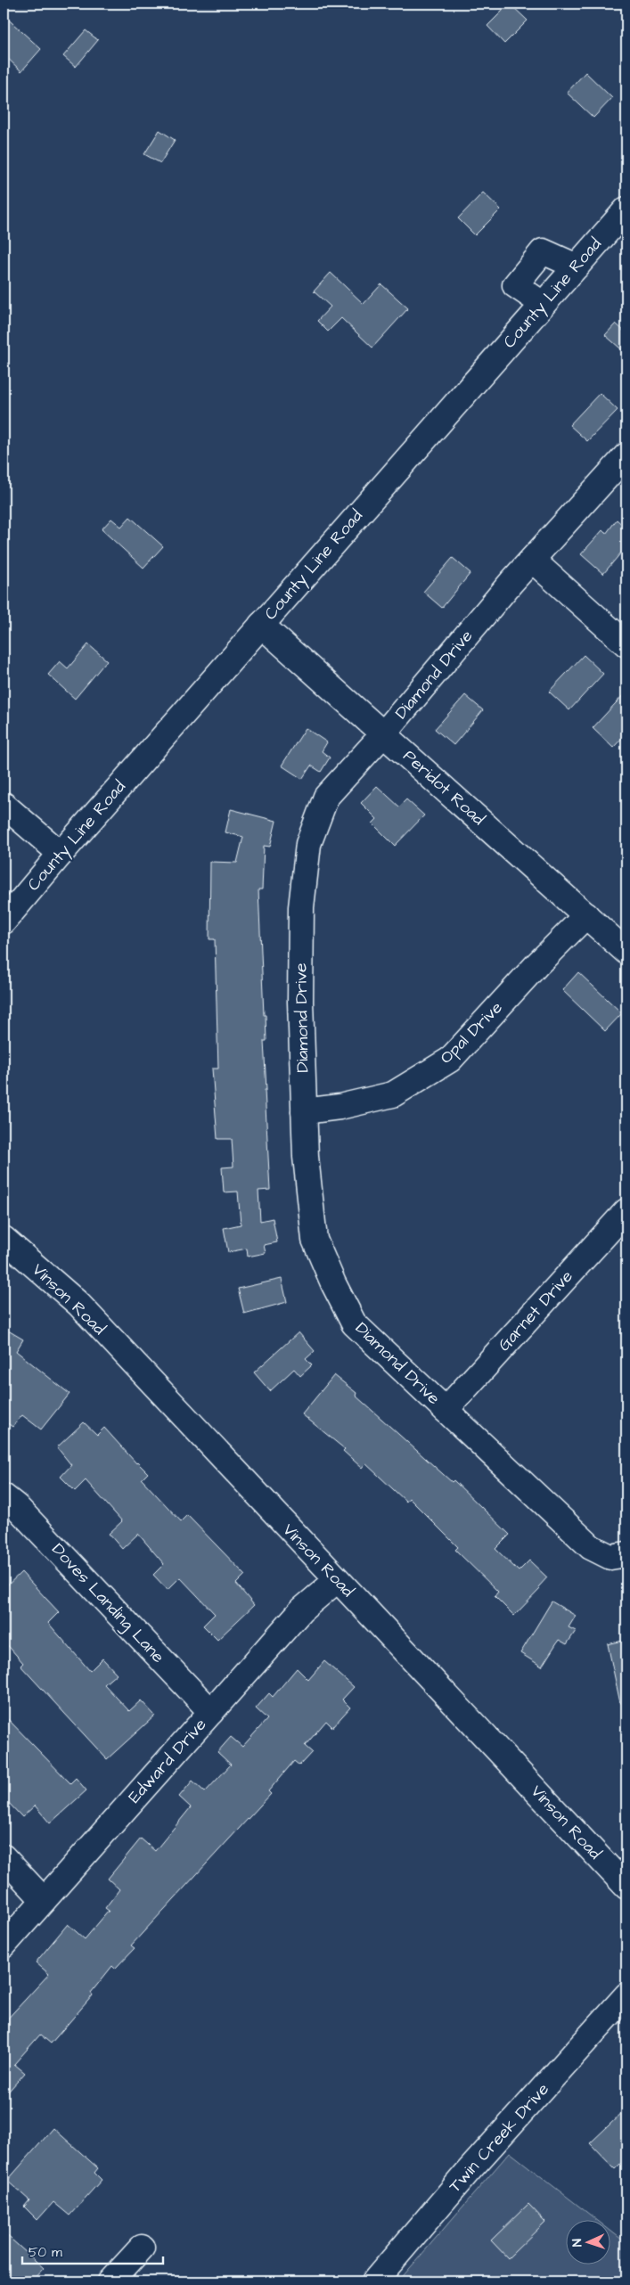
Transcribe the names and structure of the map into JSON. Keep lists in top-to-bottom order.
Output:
{
  "streets": {
    "street": [
      "County Line Road",
      "Diamond Drive",
      "Peridot Road",
      "Opal Drive",
      "Vinson Road",
      "Garnet Drive",
      "Doves Landing Lane",
      "Edward Drive",
      "Twin Creek Drive"
    ]
  },
  "crossings": [
    ["County Line Road", "Peridot Road"],
    ["Diamond Drive", "Peridot Road"],
    ["Diamond Drive", "Opal Drive"],
    ["Diamond Drive", "Garnet Drive"],
    ["Peridot Road", "Opal Drive"],
    ["Vinson Road", "Edward Drive"],
    ["Doves Landing Lane", "Edward Drive"]
  ],
  "scale_bar": "50 m",
  "north": "left"
}
